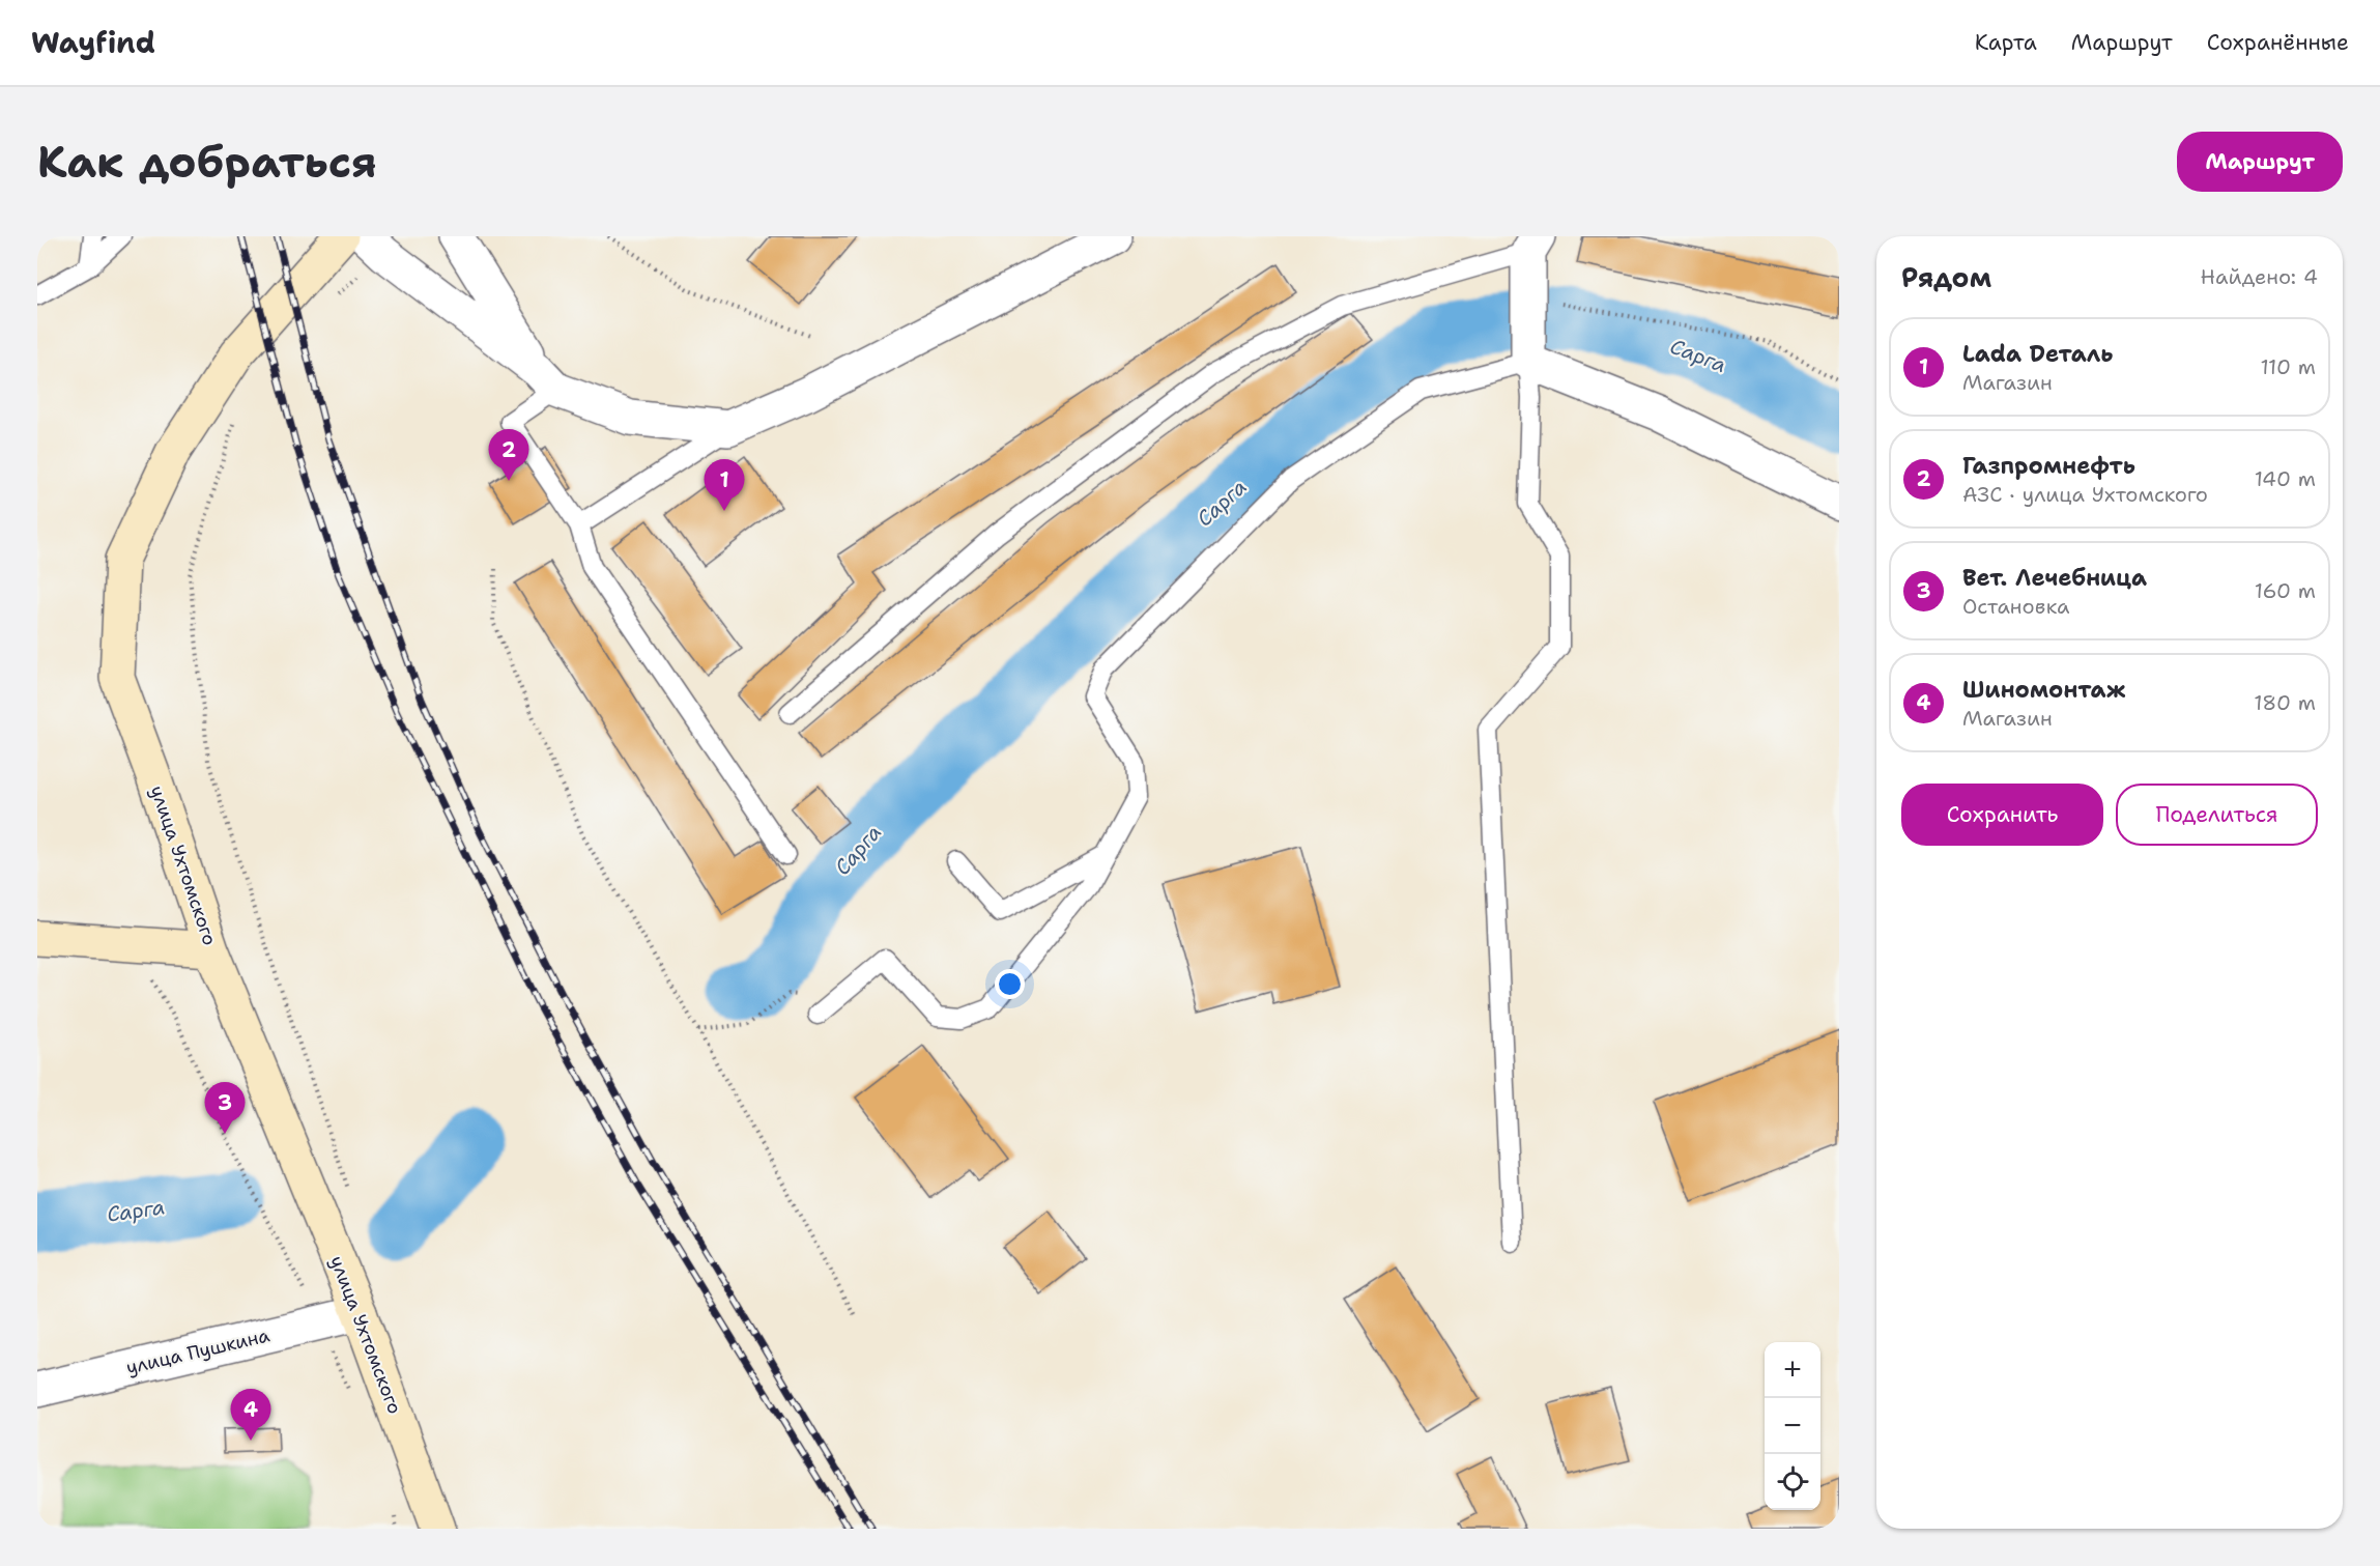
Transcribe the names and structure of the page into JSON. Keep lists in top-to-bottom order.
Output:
{
  "streets": {
    "main road": ["улица Ухтомского"],
    "street": ["улица Пушкина"]
  },
  "crossings": [
    ["улица Ухтомского", "улица Пушкина"]
  ],
  "water": ["Сарга"],
  "page": {
    "header": "Wayfind",
    "nav": ["Карта", "Маршрут", "Сохранённые"],
    "buttons": [
      "Маршрут",
      ["Сохранить", "Поделиться"]
    ],
    "title": "Как добраться",
    "heading": ["Рядом", "Найдено: 4"],
    "list": [
      {
        "mark": "1",
        "name": "Lada Dеталь",
        "note": "Магазин",
        "value": "110 m"
      },
      {
        "mark": "2",
        "name": "Газпромнефть",
        "note": "АЗС · улица Ухтомского",
        "value": "140 m"
      },
      {
        "mark": "3",
        "name": "Вет. Лечебница",
        "note": "Остановка",
        "value": "160 m"
      },
      {
        "mark": "4",
        "name": "Шиномонтаж",
        "note": "Магазин",
        "value": "180 m"
      }
    ],
    "pins": [
      "2",
      "1",
      "3",
      "4"
    ],
    "map_buttons": ["+", "−"]
  }
}
